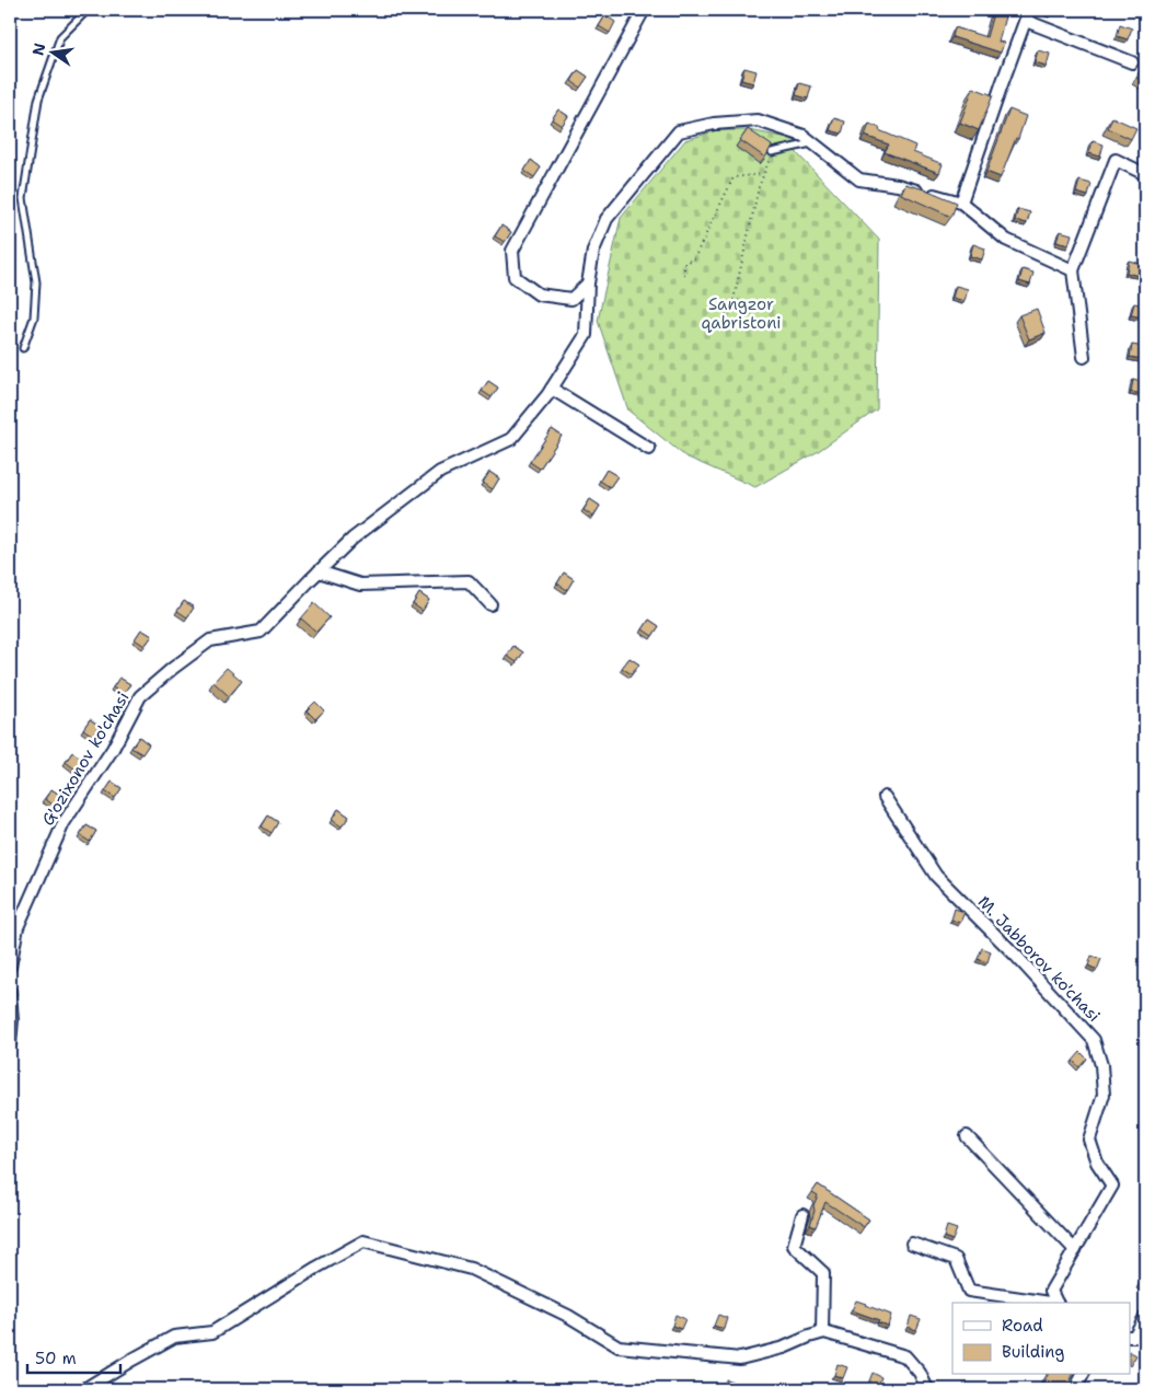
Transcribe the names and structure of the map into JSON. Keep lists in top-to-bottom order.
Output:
{
  "streets": {
    "street": ["G'ozixonov ko'chasi", "M. Jabborov ko'chasi"]
  },
  "parks": ["Sangzor qabristoni"],
  "legend": ["Road", "Building"],
  "scale_bar": "50 m",
  "north": "left"
}
